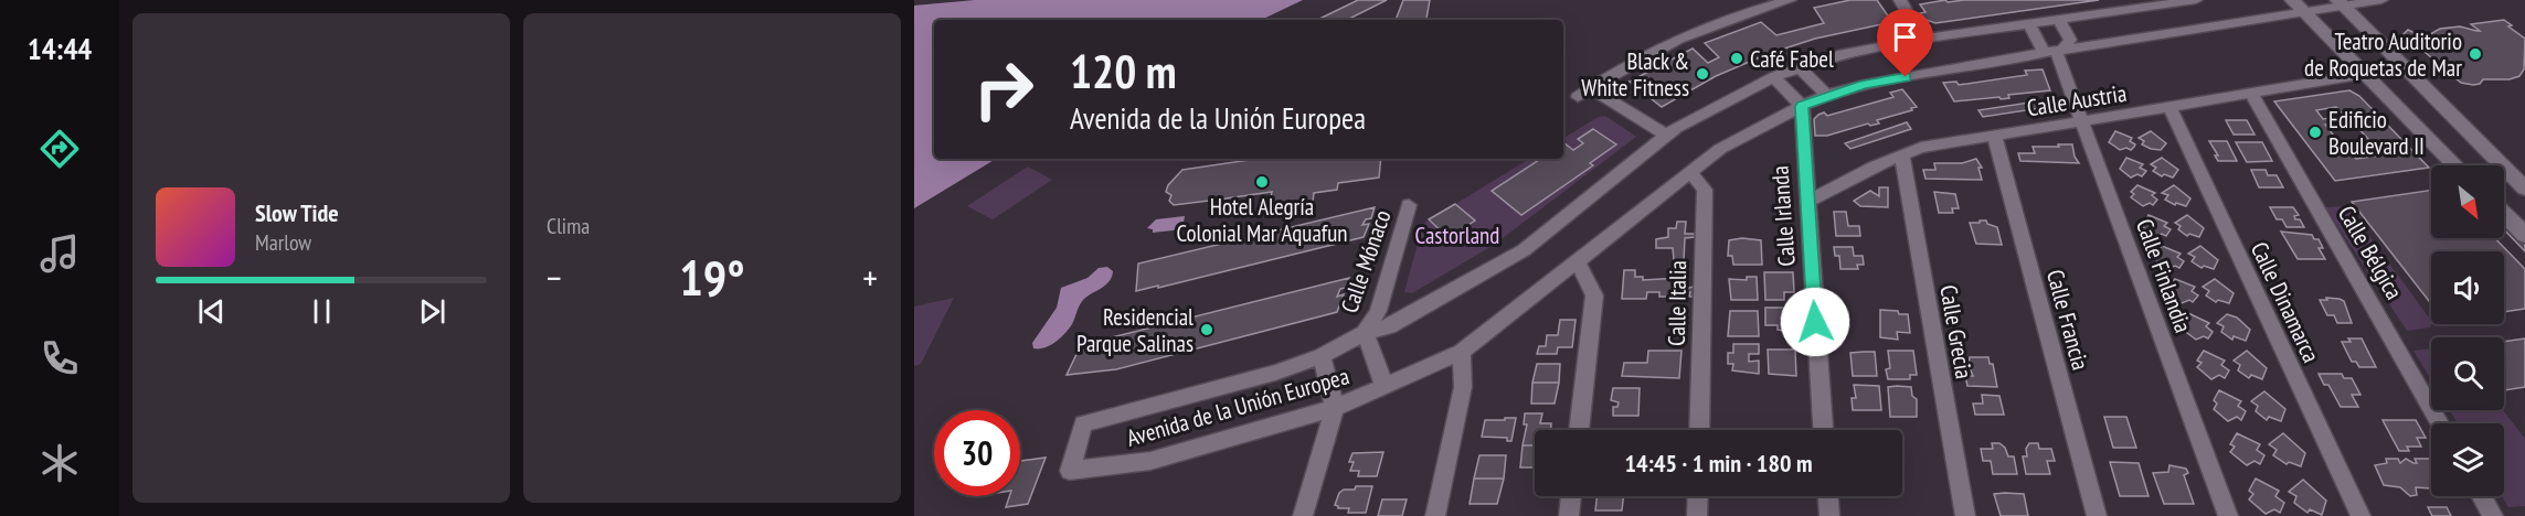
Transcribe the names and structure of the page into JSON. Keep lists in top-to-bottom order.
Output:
{
  "streets": {
    "street": [
      "Calle Austria",
      "Calle Irlanda",
      "Calle Bélgica",
      "Calle Mónaco",
      "Calle Finlandia",
      "Calle Dinamarca",
      "Calle Italia",
      "Calle Francia",
      "Calle Grecia",
      "Avenida de la Unión Europea"
    ]
  },
  "crossings": [
    ["Calle Austria", "Calle Irlanda"],
    ["Calle Austria", "Calle Bélgica"],
    ["Calle Austria", "Calle Finlandia"],
    ["Calle Austria", "Calle Dinamarca"],
    ["Calle Austria", "Calle Francia"],
    ["Calle Austria", "Calle Grecia"],
    ["Calle Irlanda", "Avenida de la Unión Europea"],
    ["Calle Mónaco", "Avenida de la Unión Europea"],
    ["Calle Finlandia", "Avenida de la Unión Europea"],
    ["Calle Italia", "Avenida de la Unión Europea"]
  ],
  "parks": ["Castorland"],
  "places": [
    "Teatro Auditorio de Roquetas de Mar",
    "Café Fabel",
    "Black & White Fitness",
    "Edificio Boulevard II",
    "Hotel Alegría Colonial Mar Aquafun",
    "Residencial Parque Salinas"
  ],
  "north": "bottom right",
  "page": {
    "tabs": "14:44",
    "tile": "Clima",
    "turn": ["120 m", "Avenida de la Unión Europea"],
    "song": ["Slow Tide", "Marlow"],
    "heat": ["−", "19°", "+"],
    "limit": "30",
    "trip": "14:45 · 1 min · 180 m"
  }
}
